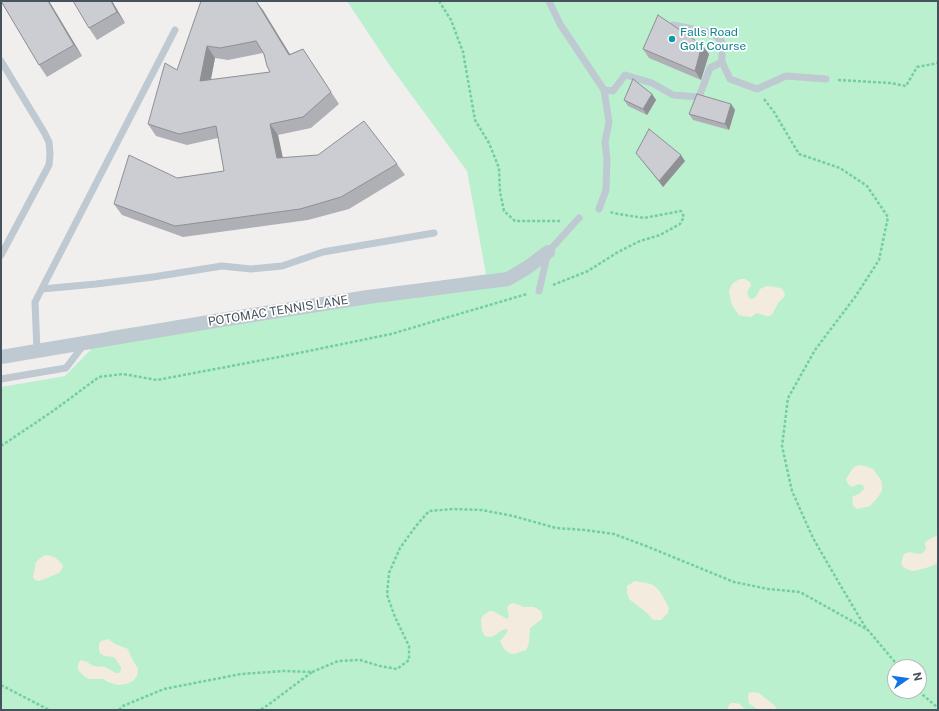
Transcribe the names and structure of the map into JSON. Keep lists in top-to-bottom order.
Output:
{
  "streets": {
    "street": ["POTOMAC TENNIS LANE"]
  },
  "places": ["Falls Road Golf Course"],
  "north": "right"
}
